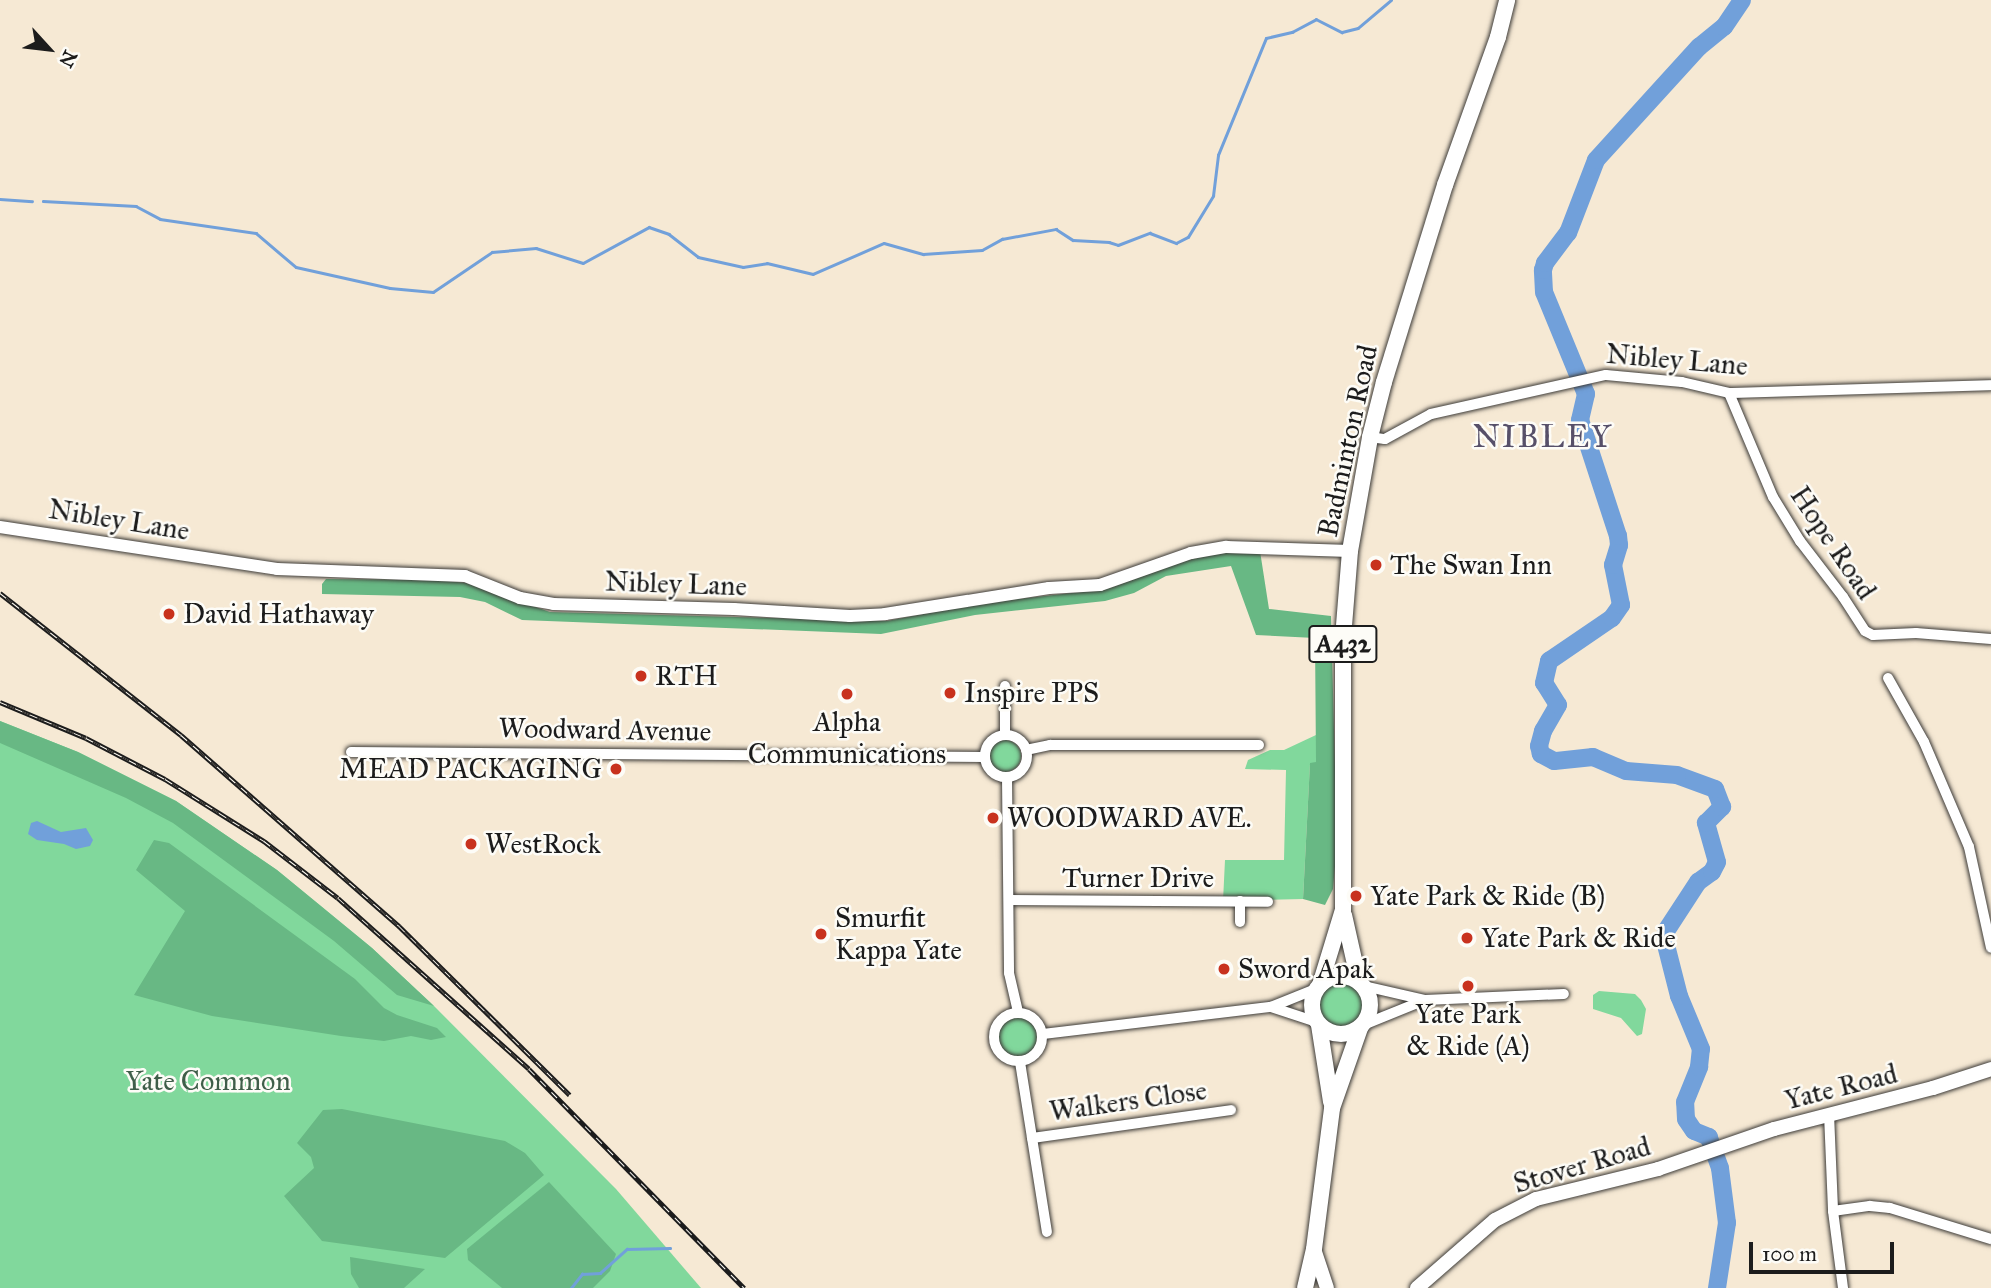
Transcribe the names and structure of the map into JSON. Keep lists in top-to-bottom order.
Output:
{
  "streets": {
    "main road": [
      "Badminton Road",
      "A432",
      "Yate Road",
      "Stover Road"
    ],
    "street": [
      "Nibley Lane",
      "Hope Road",
      "Woodward Avenue",
      "Turner Drive",
      "Walkers Close"
    ]
  },
  "crossings": [
    ["Nibley Lane", "Badminton Road"],
    ["Nibley Lane", "Hope Road"],
    ["Yate Road", "Stover Road"]
  ],
  "districts": ["NIBLEY"],
  "parks": ["Yate Common"],
  "places": [
    "The Swan Inn",
    "David Hathaway",
    "RTH",
    "Inspire PPS",
    "Alpha Communications",
    "MEAD PACKAGING",
    "WOODWARD AVE.",
    "WestRock",
    "Yate Park & Ride (B)",
    "Smurfit Kappa Yate",
    "Yate Park & Ride",
    "Sword Apak",
    "Yate Park & Ride (A)"
  ],
  "scale_bar": "100 m",
  "north": "bottom right"
}
